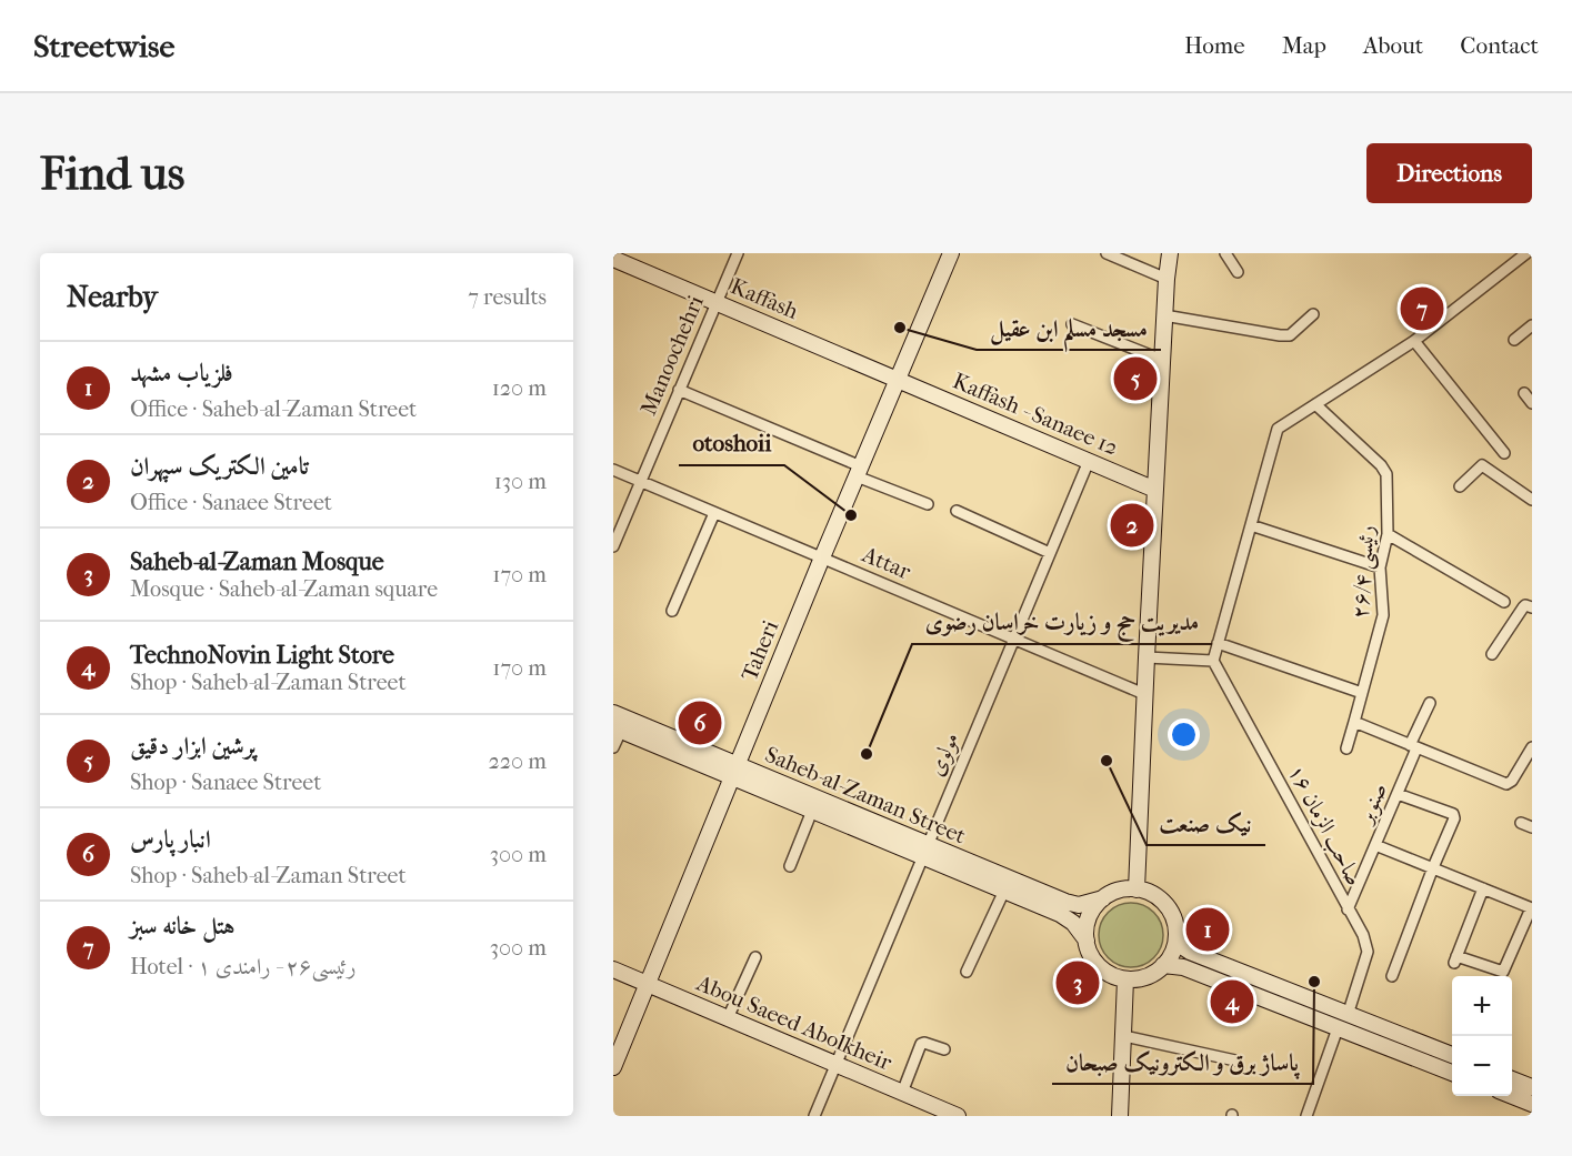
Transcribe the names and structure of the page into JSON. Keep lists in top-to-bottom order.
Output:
{
  "streets": {
    "street": [
      "Kaffash",
      "Manoochehri",
      "Kaffash - Sanaee 12",
      "Attar",
      "رئیسی ۲۶/۴",
      "Taheri",
      "مولوی",
      "Saheb-al-Zaman Street",
      "صنوبر",
      "صاحب الزمان ۱۶",
      "Abou Saeed Abolkheir"
    ]
  },
  "crossings": [
    ["Kaffash", "Manoochehri"],
    ["Kaffash", "Kaffash - Sanaee 12"],
    ["Kaffash", "Taheri"],
    ["Manoochehri", "Attar"],
    ["Kaffash - Sanaee 12", "Taheri"],
    ["Kaffash - Sanaee 12", "مولوی"],
    ["Attar", "Taheri"],
    ["Attar", "مولوی"],
    ["Taheri", "Saheb-al-Zaman Street"],
    ["Taheri", "Abou Saeed Abolkheir"],
    ["مولوی", "Saheb-al-Zaman Street"],
    ["مولوی", "Abou Saeed Abolkheir"],
    ["صنوبر", "صاحب الزمان ۱۶"]
  ],
  "places": [
    "مسجد مسلم ابن عقیل",
    "otoshoii",
    "مدیریت حج و زیارت خراسان رضوی",
    "نیک صنعت",
    "پاساژ برق و الکترونیک صبحان"
  ],
  "page": {
    "header": "Streetwise",
    "nav": [
      "Home",
      "Map",
      "About",
      "Contact"
    ],
    "buttons": "Directions",
    "title": "Find us",
    "heading": ["Nearby", "7 results"],
    "pins": [
      "7",
      "5",
      "2",
      "6",
      "1",
      "3",
      "4"
    ],
    "list": [
      {
        "mark": "1",
        "name": "فلزیاب مشهد",
        "note": "Office · Saheb-al-Zaman Street",
        "value": "120 m"
      },
      {
        "mark": "2",
        "name": "تامین الکتریک سپهران",
        "note": "Office · Sanaee Street",
        "value": "130 m"
      },
      {
        "mark": "3",
        "name": "Saheb-al-Zaman Mosque",
        "note": "Mosque · Saheb-al-Zaman square",
        "value": "170 m"
      },
      {
        "mark": "4",
        "name": "TechnoNovin Light Store",
        "note": "Shop · Saheb-al-Zaman Street",
        "value": "170 m"
      },
      {
        "mark": "5",
        "name": "پرشین ابزار دقیق",
        "note": "Shop · Sanaee Street",
        "value": "220 m"
      },
      {
        "mark": "6",
        "name": "انبار پارس",
        "note": "Shop · Saheb-al-Zaman Street",
        "value": "300 m"
      },
      {
        "mark": "7",
        "name": "هتل خانه سبز",
        "note": "Hotel · رئیسی۲۶ - رامندی ۱",
        "value": "300 m"
      }
    ],
    "map_buttons": ["+", "−"]
  }
}
